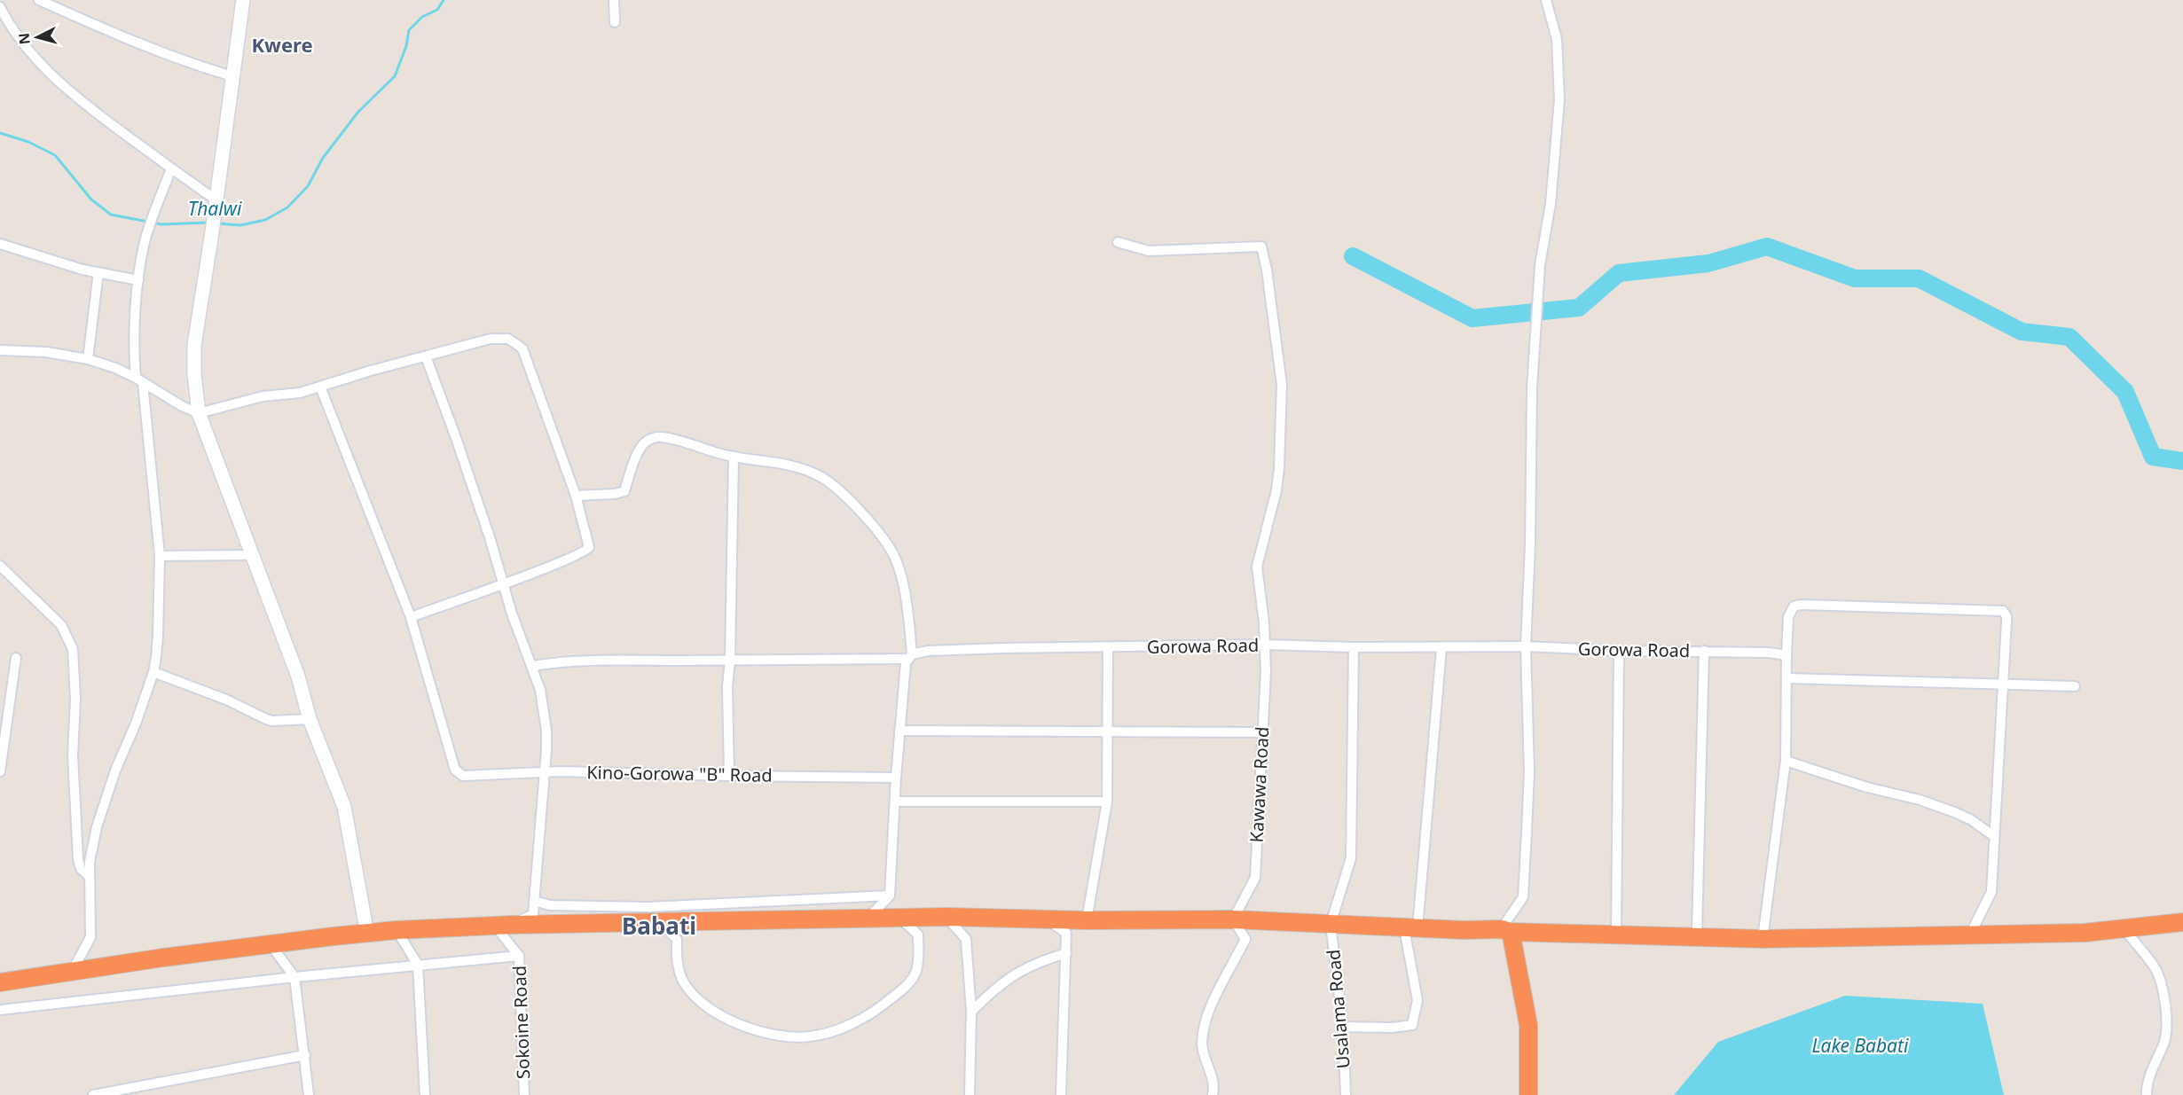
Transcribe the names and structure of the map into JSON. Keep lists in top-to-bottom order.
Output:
{
  "streets": {
    "street": [
      "Gorowa Road",
      "Kino-Gorowa \"B\" Road",
      "Kawawa Road",
      "Usalama Road",
      "Sokoine Road"
    ]
  },
  "crossings": [
    ["Gorowa Road", "Kawawa Road"]
  ],
  "districts": ["Kwere", "Babati"],
  "water": ["Thalwi", "Lake Babati"],
  "north": "left"
}
